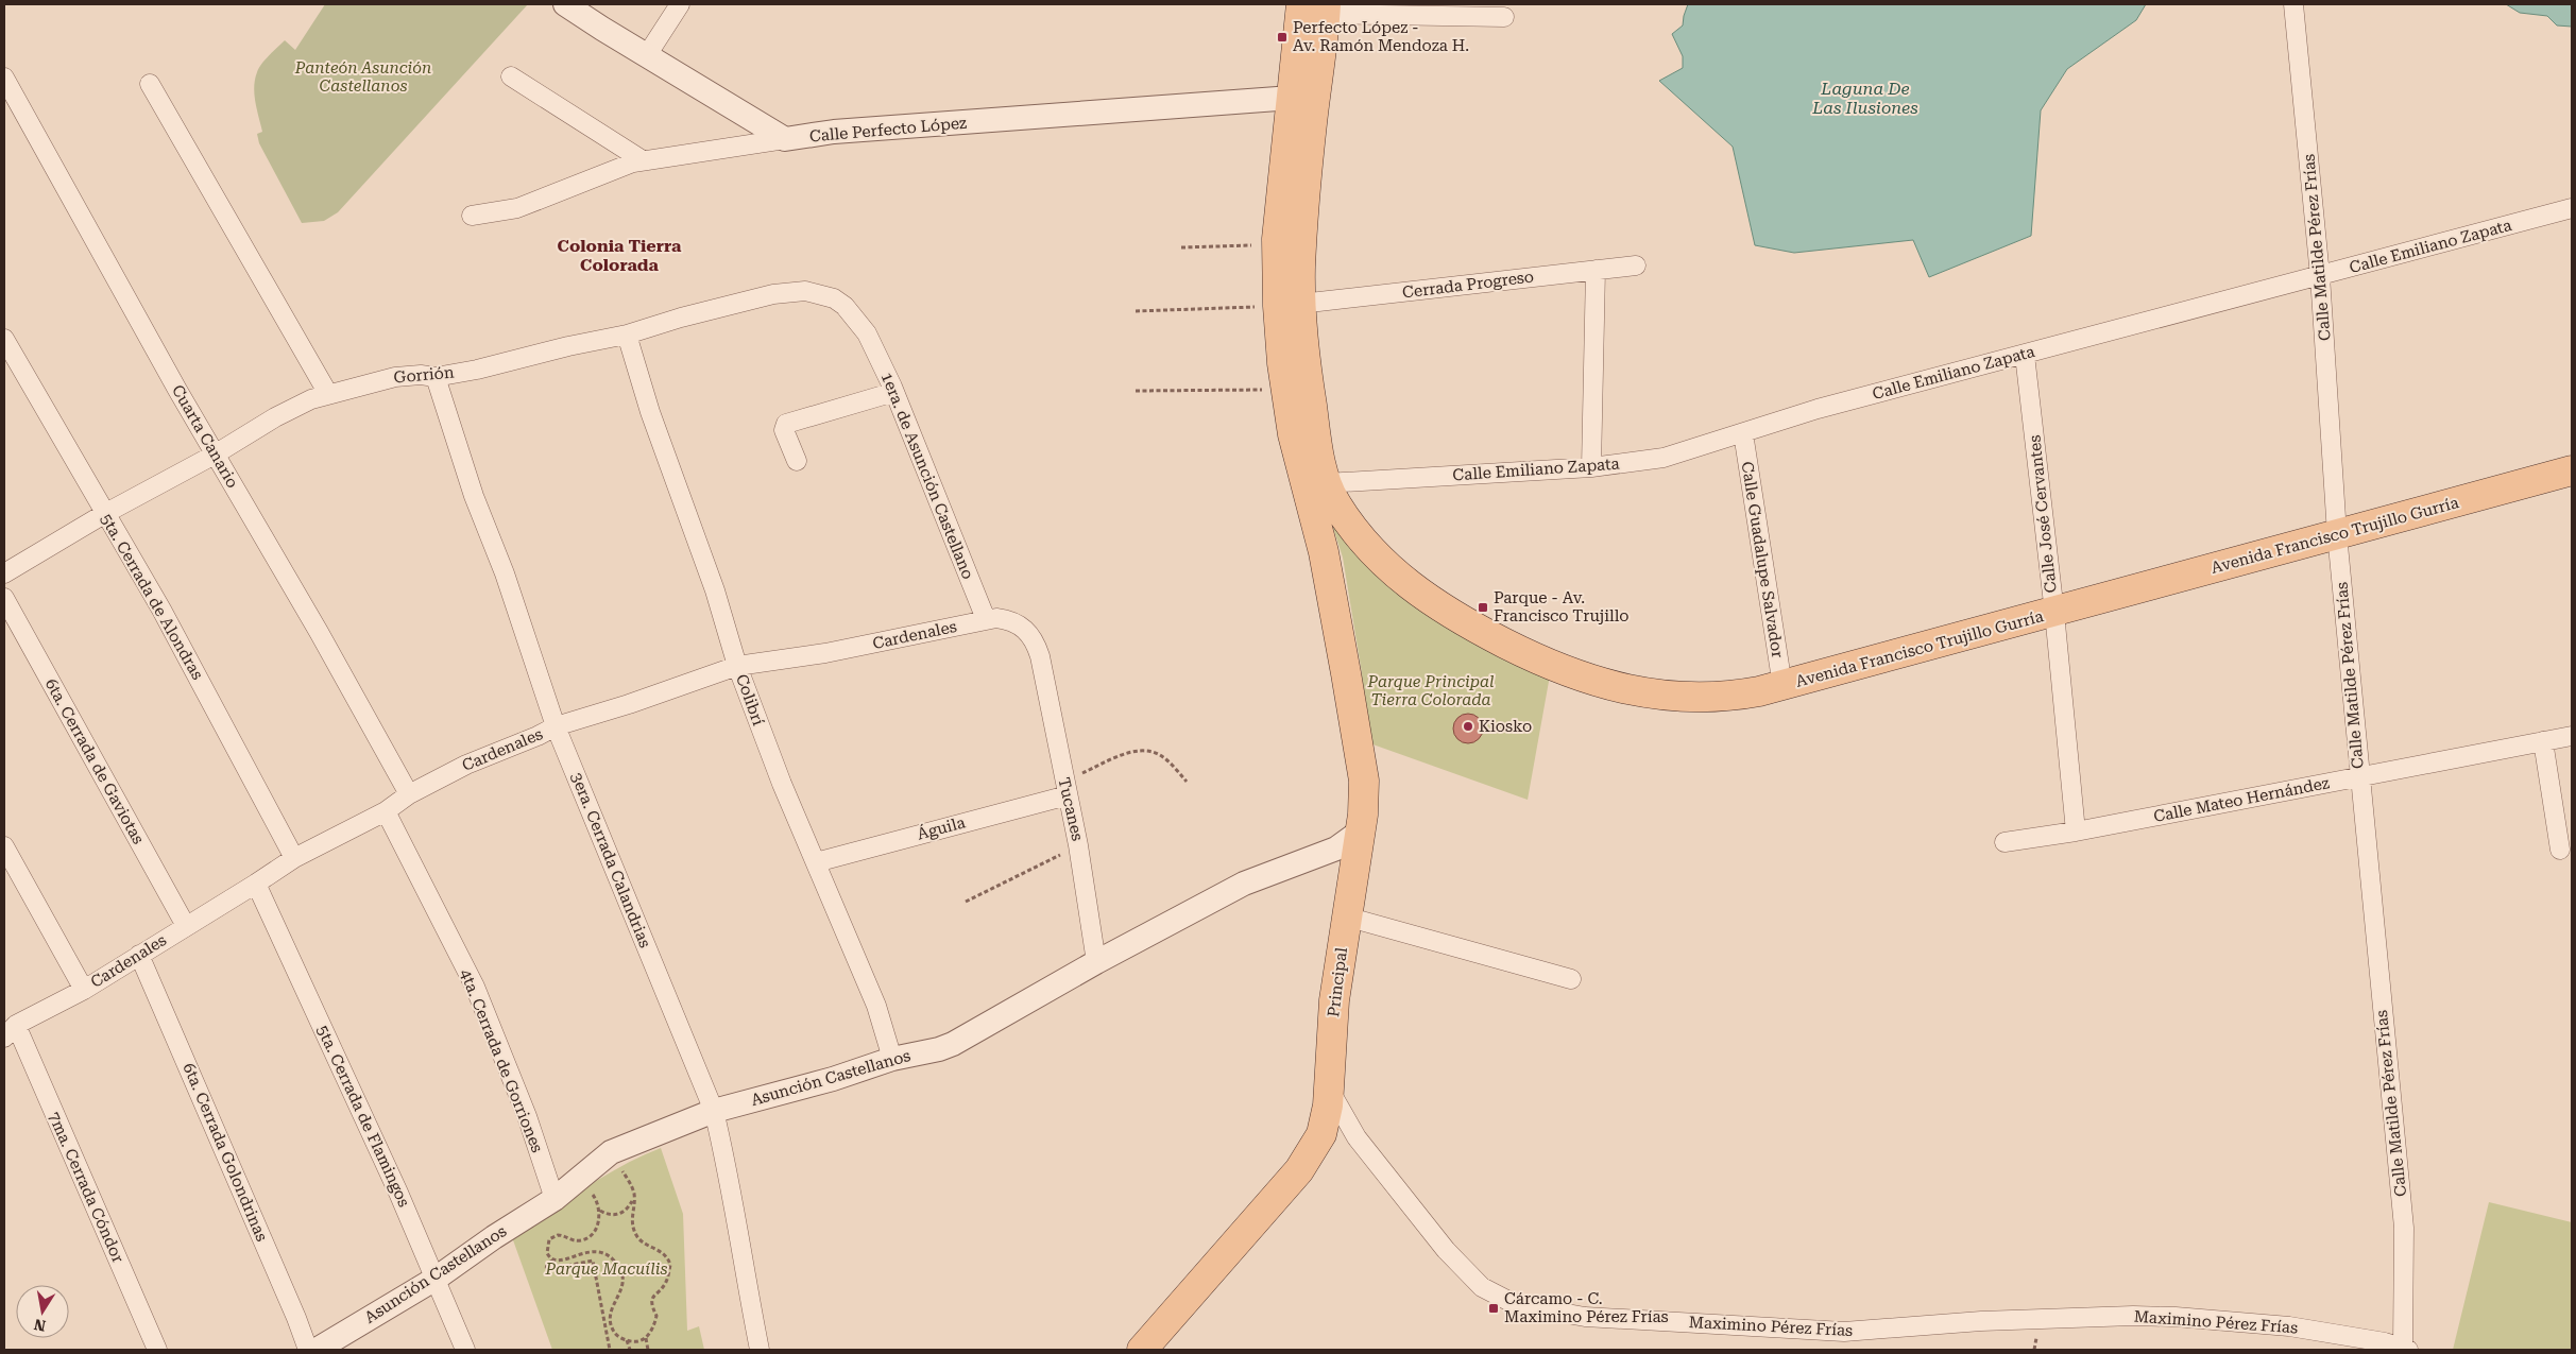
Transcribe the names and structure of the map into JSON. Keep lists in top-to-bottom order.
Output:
{
  "streets": {
    "main road": ["Avenida Francisco Trujillo Gurría", "Principal"],
    "street": [
      "Calle Perfecto López",
      "Calle Emiliano Zapata",
      "Calle Matilde Pérez Frías",
      "Cerrada Progreso",
      "Gorrión",
      "Cuarta Canario",
      "1era. de Asunción Castellano",
      "Calle José Cervantes",
      "Calle Guadalupe Salvador",
      "5ta. Cerrada de Alondras",
      "Cardenales",
      "Colibrí",
      "6ta. Cerrada de Gaviotas",
      "Calle Mateo Hernández",
      "Tucanes",
      "Águila",
      "3era. Cerrada Calandrias",
      "4ta. Cerrada de Gorriones",
      "Asunción Castellanos",
      "5ta. Cerrada de Flamingos",
      "6ta. Cerrada Golondrinas",
      "7ma. Cerrada Cóndor",
      "Maximino Pérez Frías"
    ]
  },
  "crossings": [
    ["Calle Emiliano Zapata", "Calle Matilde Pérez Frías"],
    ["Calle Emiliano Zapata", "Calle José Cervantes"],
    ["Calle Emiliano Zapata", "Avenida Francisco Trujillo Gurría"],
    ["Calle Emiliano Zapata", "Calle Guadalupe Salvador"],
    ["Calle Matilde Pérez Frías", "Avenida Francisco Trujillo Gurría"],
    ["Calle Matilde Pérez Frías", "Calle Mateo Hernández"],
    ["Calle Matilde Pérez Frías", "Maximino Pérez Frías"],
    ["Cerrada Progreso", "Avenida Francisco Trujillo Gurría"],
    ["Cerrada Progreso", "Principal"],
    ["Gorrión", "Cuarta Canario"],
    ["Gorrión", "1era. de Asunción Castellano"],
    ["Gorrión", "5ta. Cerrada de Alondras"],
    ["Gorrión", "Colibrí"],
    ["Gorrión", "3era. Cerrada Calandrias"],
    ["Cuarta Canario", "Cardenales"],
    ["1era. de Asunción Castellano", "Cardenales"],
    ["Calle José Cervantes", "Avenida Francisco Trujillo Gurría"],
    ["Calle José Cervantes", "Calle Mateo Hernández"],
    ["Avenida Francisco Trujillo Gurría", "Calle Guadalupe Salvador"],
    ["Avenida Francisco Trujillo Gurría", "Principal"],
    ["5ta. Cerrada de Alondras", "Cardenales"],
    ["Cardenales", "Colibrí"],
    ["Cardenales", "6ta. Cerrada de Gaviotas"],
    ["Cardenales", "Tucanes"],
    ["Cardenales", "3era. Cerrada Calandrias"],
    ["Cardenales", "4ta. Cerrada de Gorriones"],
    ["Cardenales", "5ta. Cerrada de Flamingos"],
    ["Cardenales", "6ta. Cerrada Golondrinas"],
    ["Cardenales", "7ma. Cerrada Cóndor"],
    ["Colibrí", "Águila"],
    ["Colibrí", "Asunción Castellanos"],
    ["Tucanes", "Águila"],
    ["Tucanes", "Asunción Castellanos"],
    ["3era. Cerrada Calandrias", "Asunción Castellanos"],
    ["Principal", "Asunción Castellanos"],
    ["Principal", "Maximino Pérez Frías"],
    ["4ta. Cerrada de Gorriones", "Asunción Castellanos"],
    ["Asunción Castellanos", "5ta. Cerrada de Flamingos"]
  ],
  "districts": ["Colonia Tierra Colorada"],
  "water": ["Laguna De Las Ilusiones"],
  "parks": ["Panteón Asunción Castellanos", "Parque Principal Tierra Colorada", "Parque Macuílis"],
  "places": {
    "transit": ["Perfecto López - Av. Ramón Mendoza H.", "Parque - Av. Francisco Trujillo", "Cárcamo - C. Maximino Pérez Frías"],
    "other": ["Kiosko"]
  },
  "north": "bottom"
}
